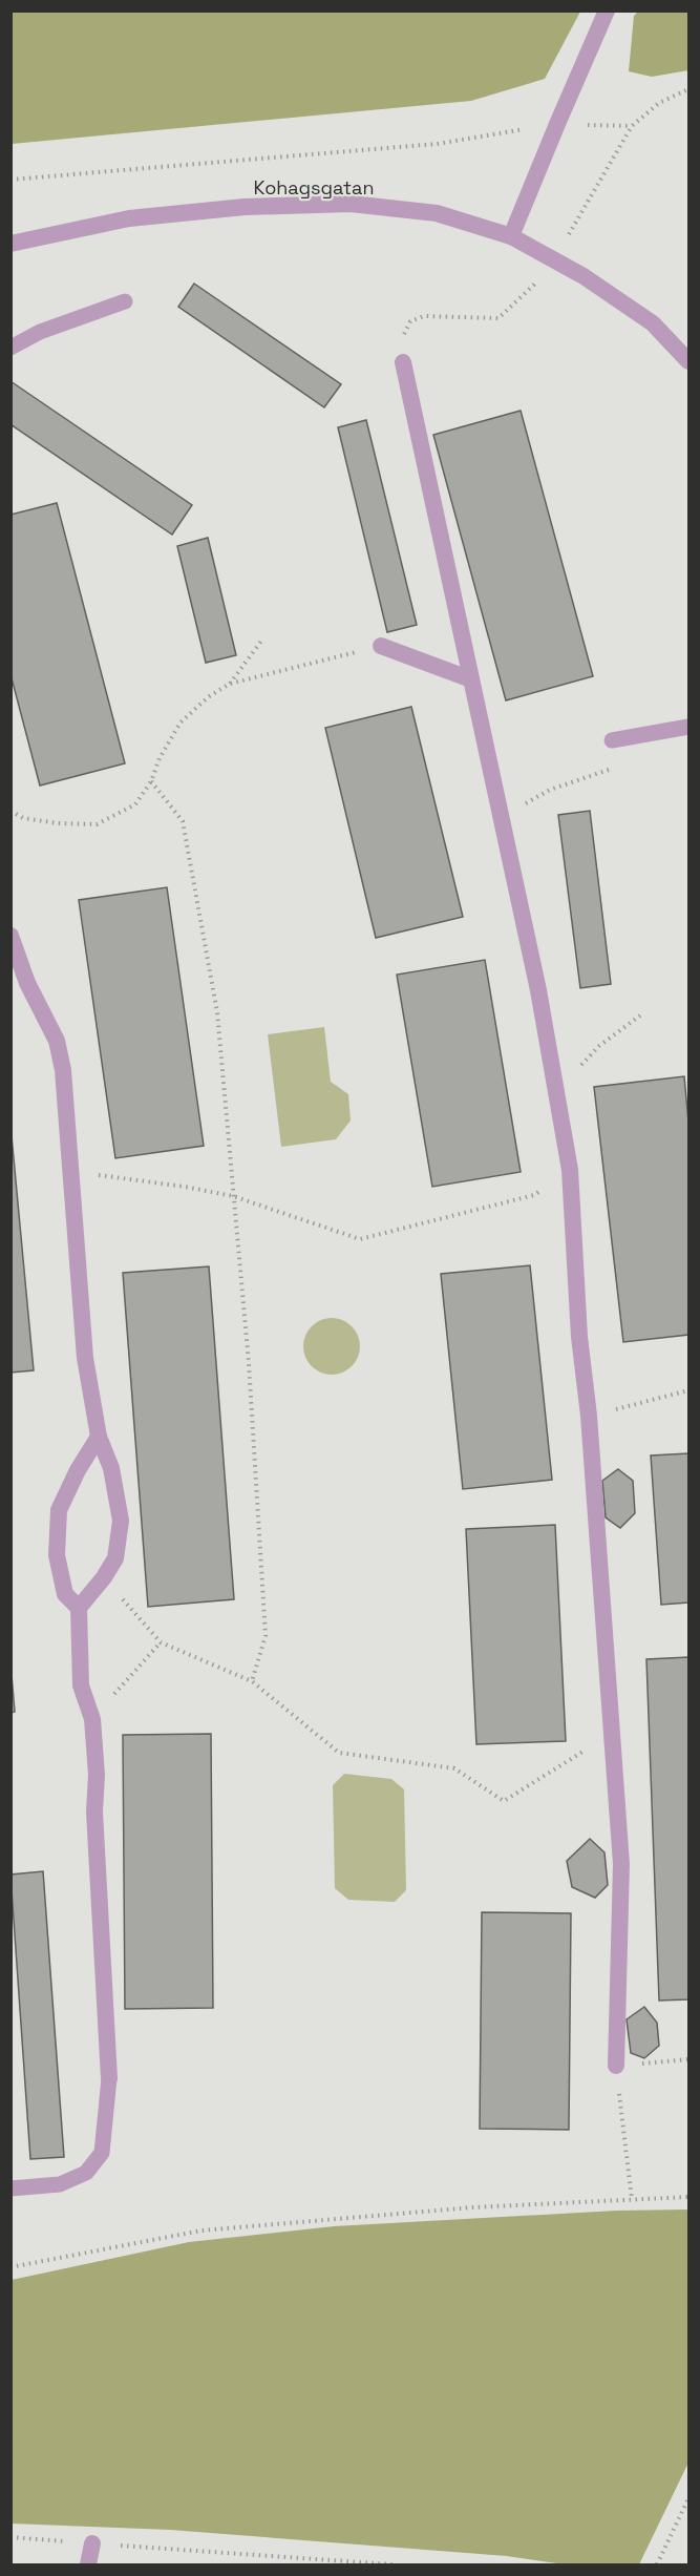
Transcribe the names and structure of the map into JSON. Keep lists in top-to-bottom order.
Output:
{
  "streets": {
    "street": ["Kohagsgatan"]
  }
}
